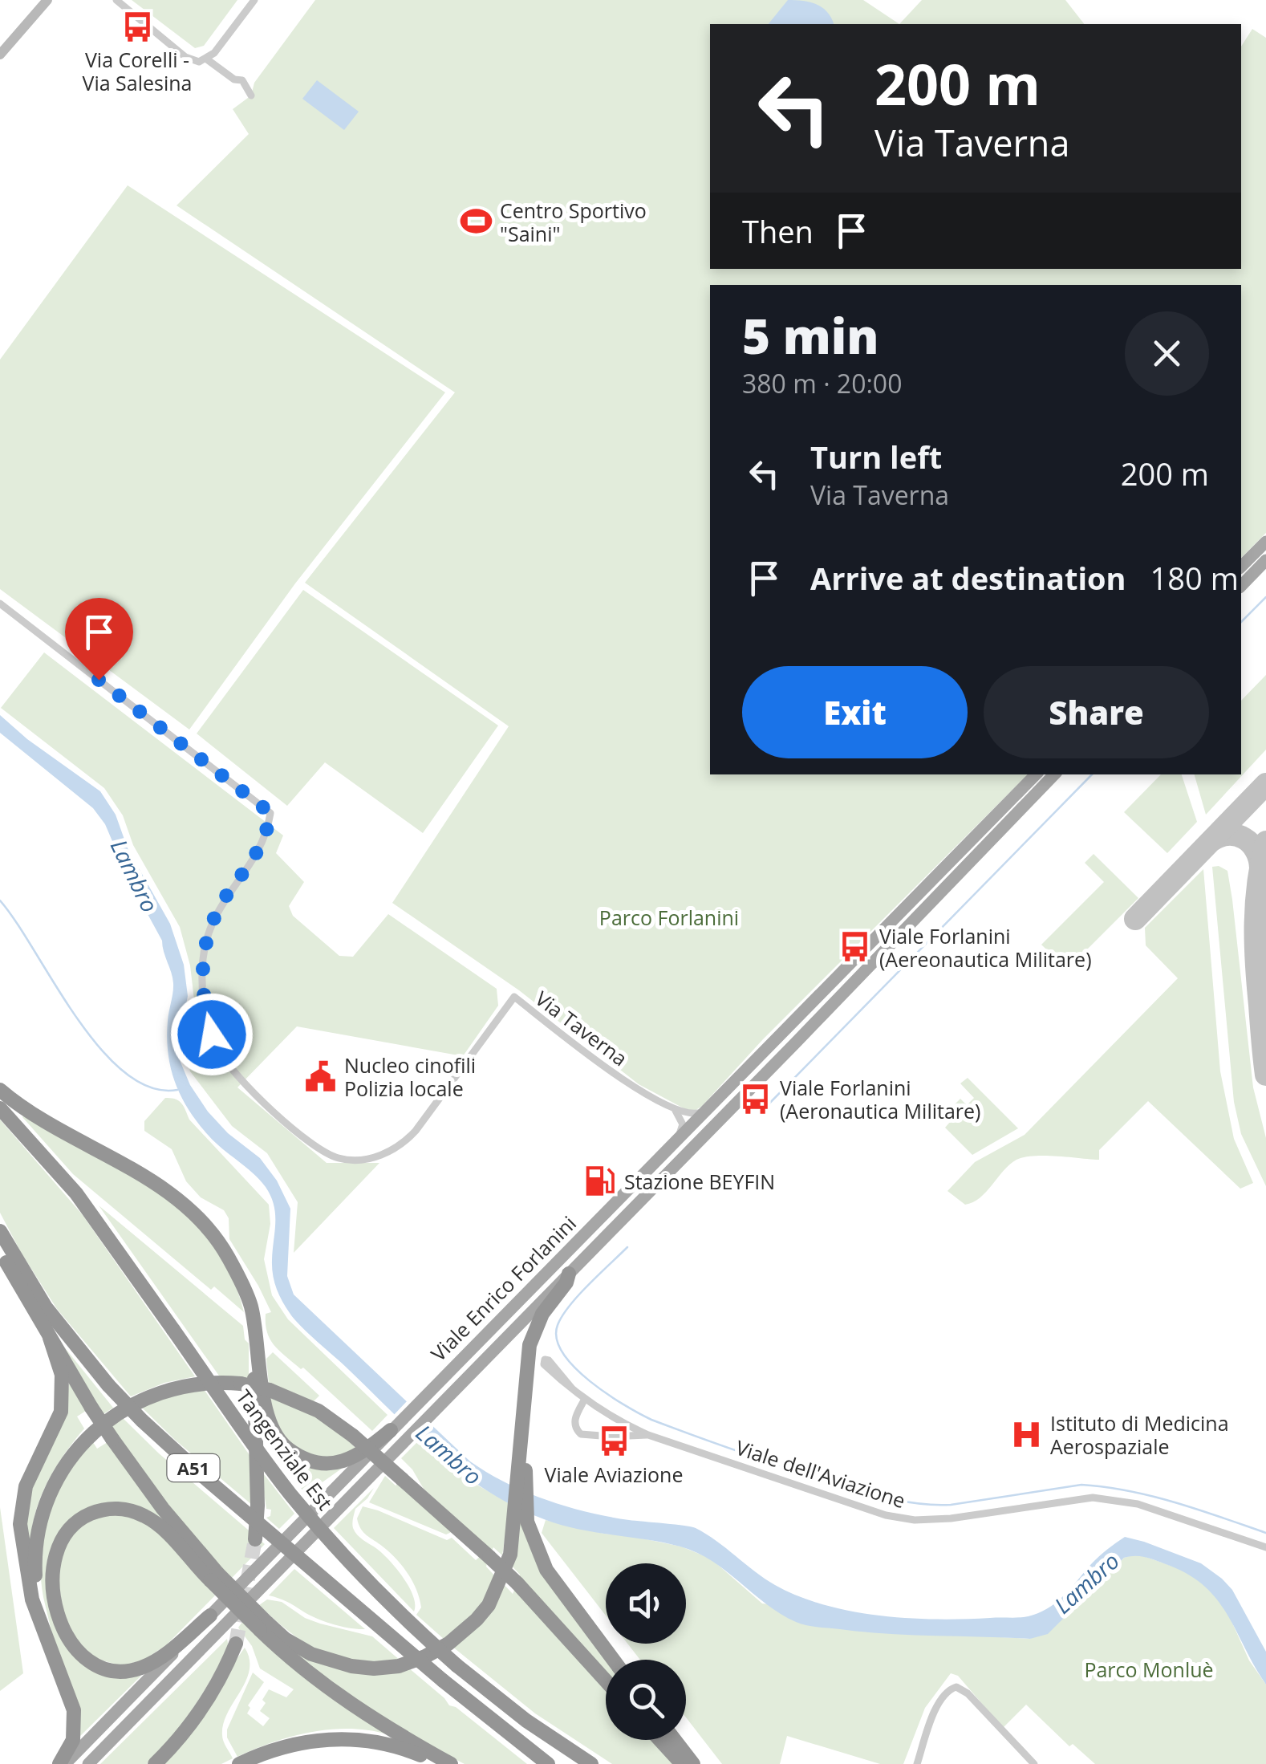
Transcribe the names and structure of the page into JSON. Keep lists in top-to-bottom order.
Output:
{
  "streets": {
    "highway": ["Tangenziale Est", "A51"],
    "main road": ["Viale Enrico Forlanini"],
    "street": ["Via Taverna", "Viale dell'Aviazione"]
  },
  "water": ["Lambro"],
  "parks": ["Parco Forlanini", "Parco Monluè"],
  "places": {
    "bus stop": [
      "Via Corelli - Via Salesina",
      "Viale Forlanini (Aereonautica Militare)",
      "Viale Forlanini (Aeronautica Militare)",
      "Viale Aviazione"
    ],
    "sports": ["Centro Sportivo \"Saini\""],
    "public building": ["Nucleo cinofili Polizia locale"],
    "fuel station": ["Stazione BEYFIN"],
    "hospital": ["Istituto di Medicina Aerospaziale"]
  },
  "page": {
    "turn": ["200 m", "Via Taverna"],
    "then": "Then",
    "heading": ["5 min", "380 m · 20:00"],
    "list": [
      {
        "name": "Turn left",
        "note": "Via Taverna",
        "value": "200 m"
      },
      {
        "name": "Arrive at destination",
        "value": "180 m"
      }
    ],
    "buttons": ["Exit", "Share"]
  }
}
